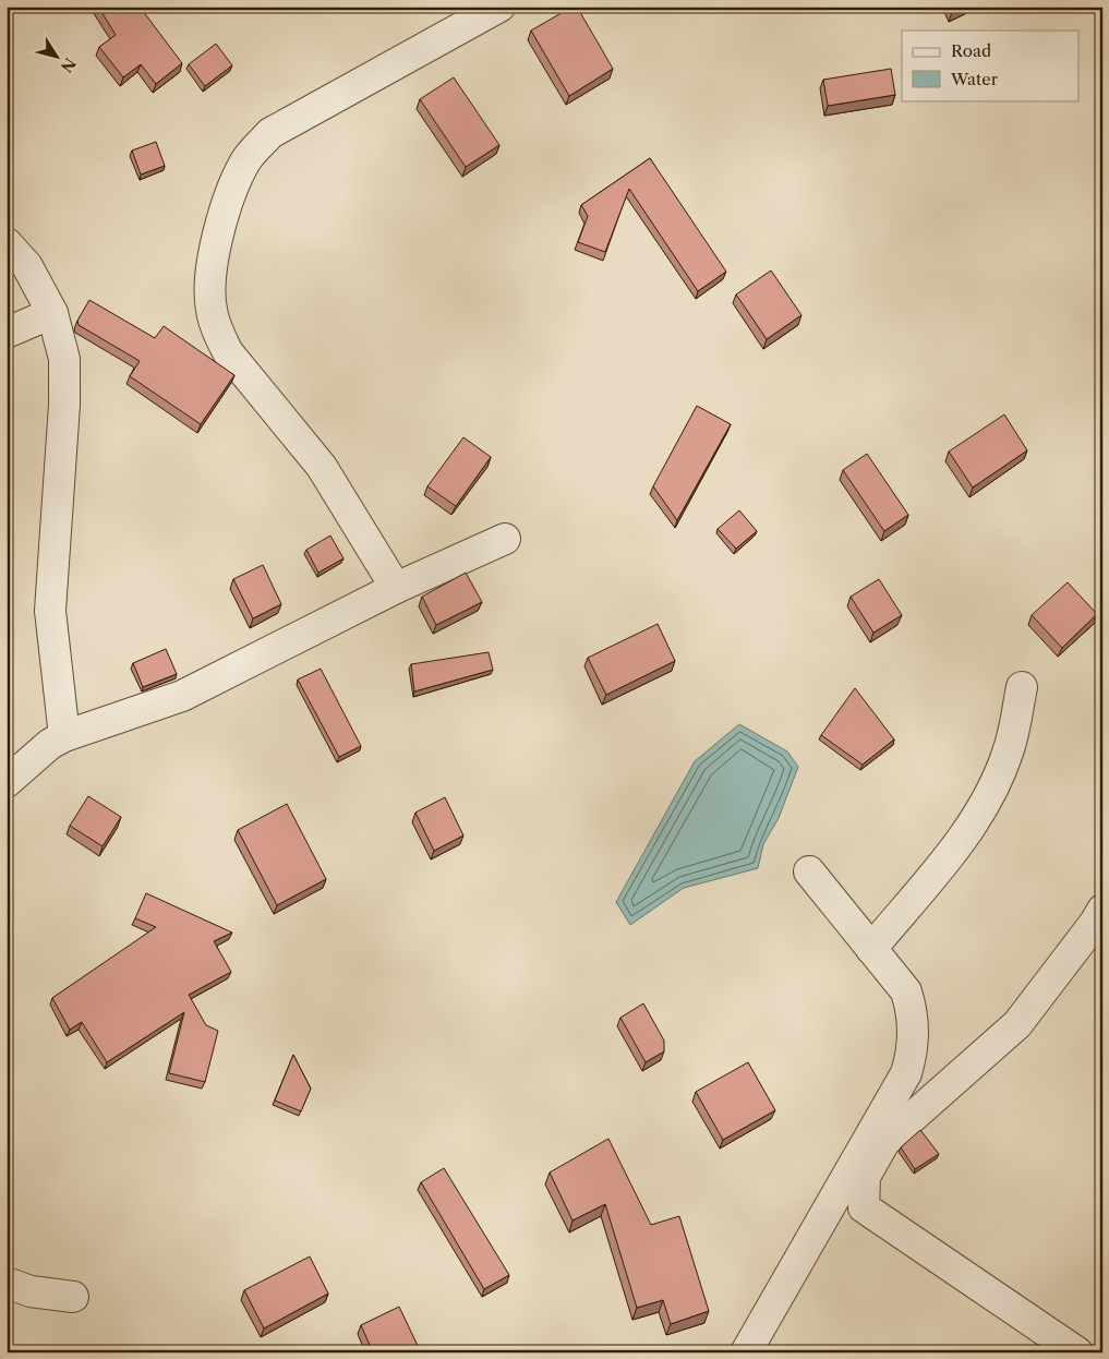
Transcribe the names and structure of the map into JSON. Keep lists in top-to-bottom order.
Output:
{
  "legend": ["Road", "Water"],
  "north": "bottom right"
}
